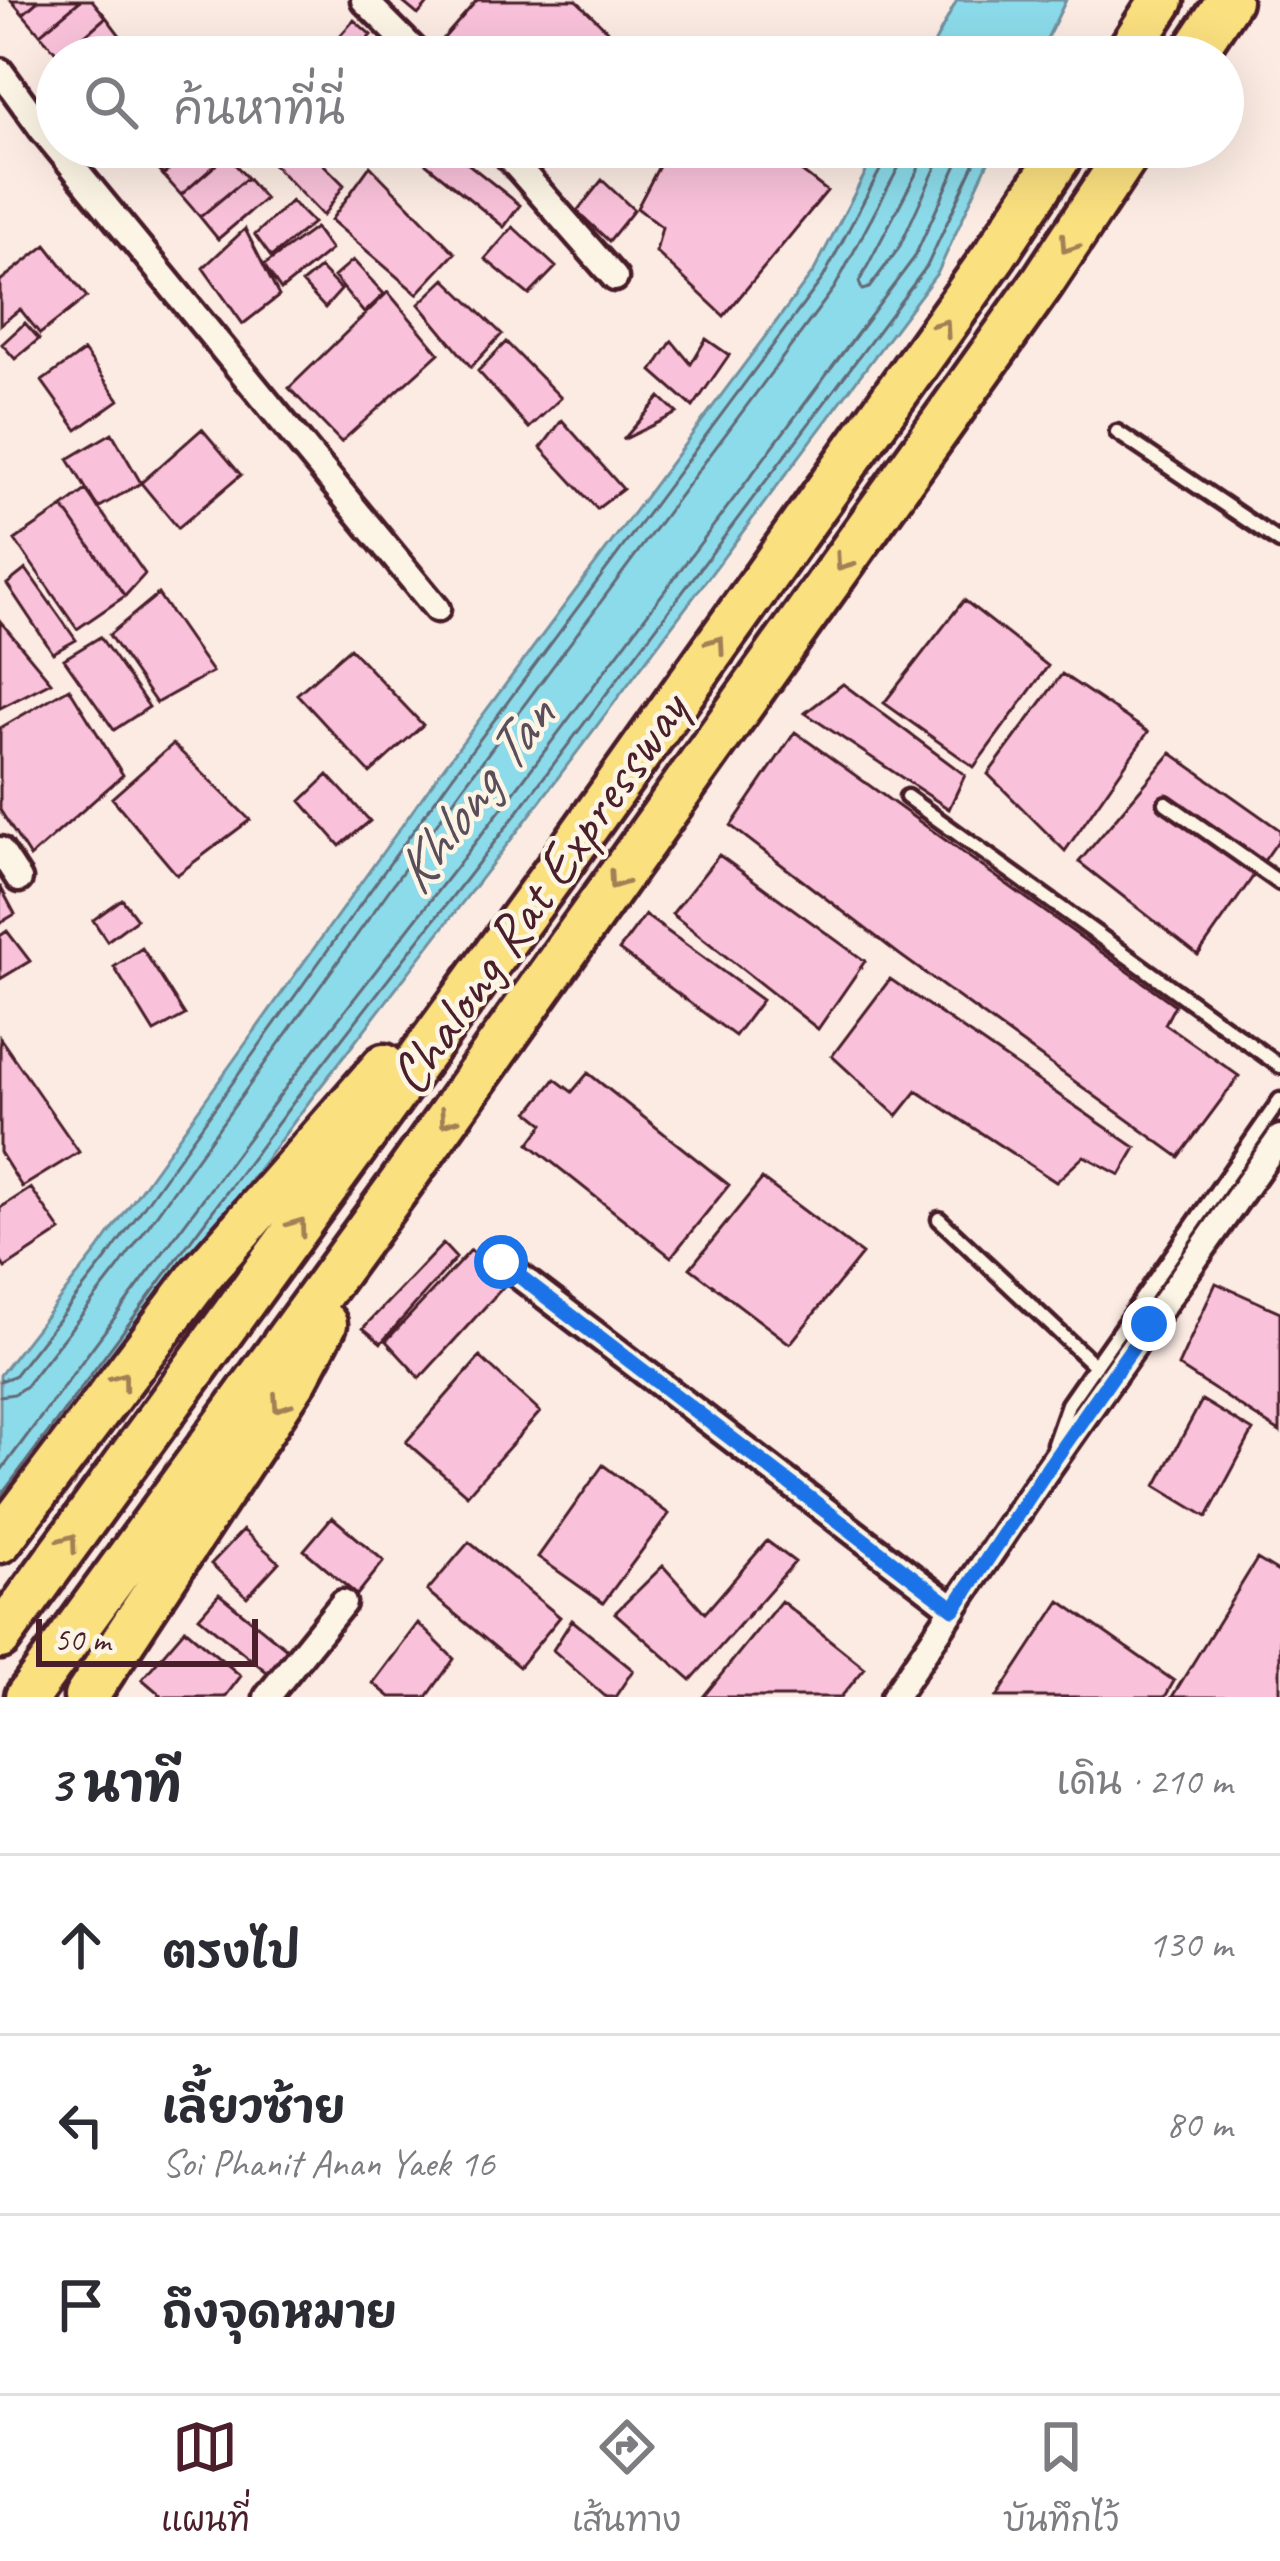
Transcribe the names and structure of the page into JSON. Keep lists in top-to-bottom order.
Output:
{
  "streets": {
    "highway": ["Chalong Rat Expressway"]
  },
  "water": ["Khlong Tan"],
  "scale_bar": "50 m",
  "page": {
    "search": "ค้นหาที่นี่",
    "scale": "50 m",
    "heading": ["3 นาที", "เดิน · 210 m"],
    "list": [
      ["ตรงไป", "130 m"],
      ["เลี้ยวซ้าย", "Soi Phanit Anan Yaek 16", "80 m"],
      "ถึงจุดหมาย"
    ],
    "nav": ["แผนที่", "เส้นทาง", "บันทึกไว้"]
  }
}
